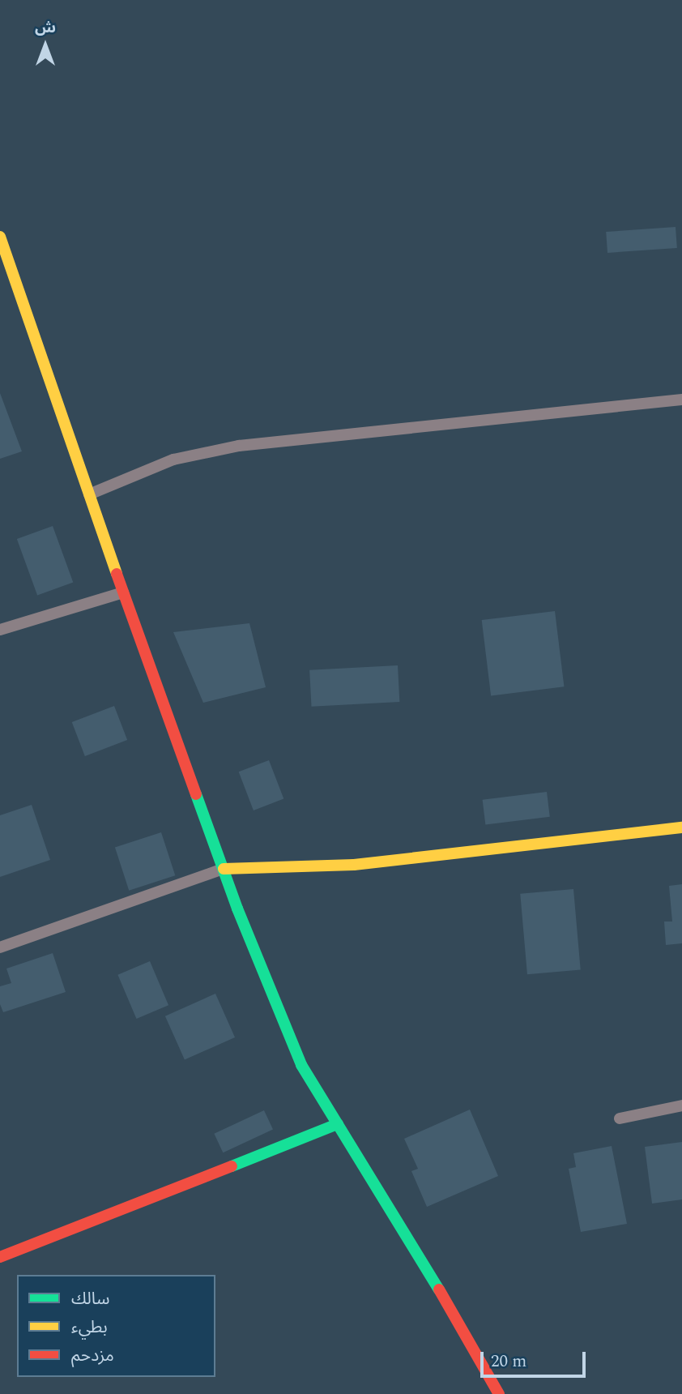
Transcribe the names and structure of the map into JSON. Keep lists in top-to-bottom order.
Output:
{
  "legend": ["سالك", "بطيء", "مزدحم"],
  "scale_bar": "20 m",
  "north": "top"
}
